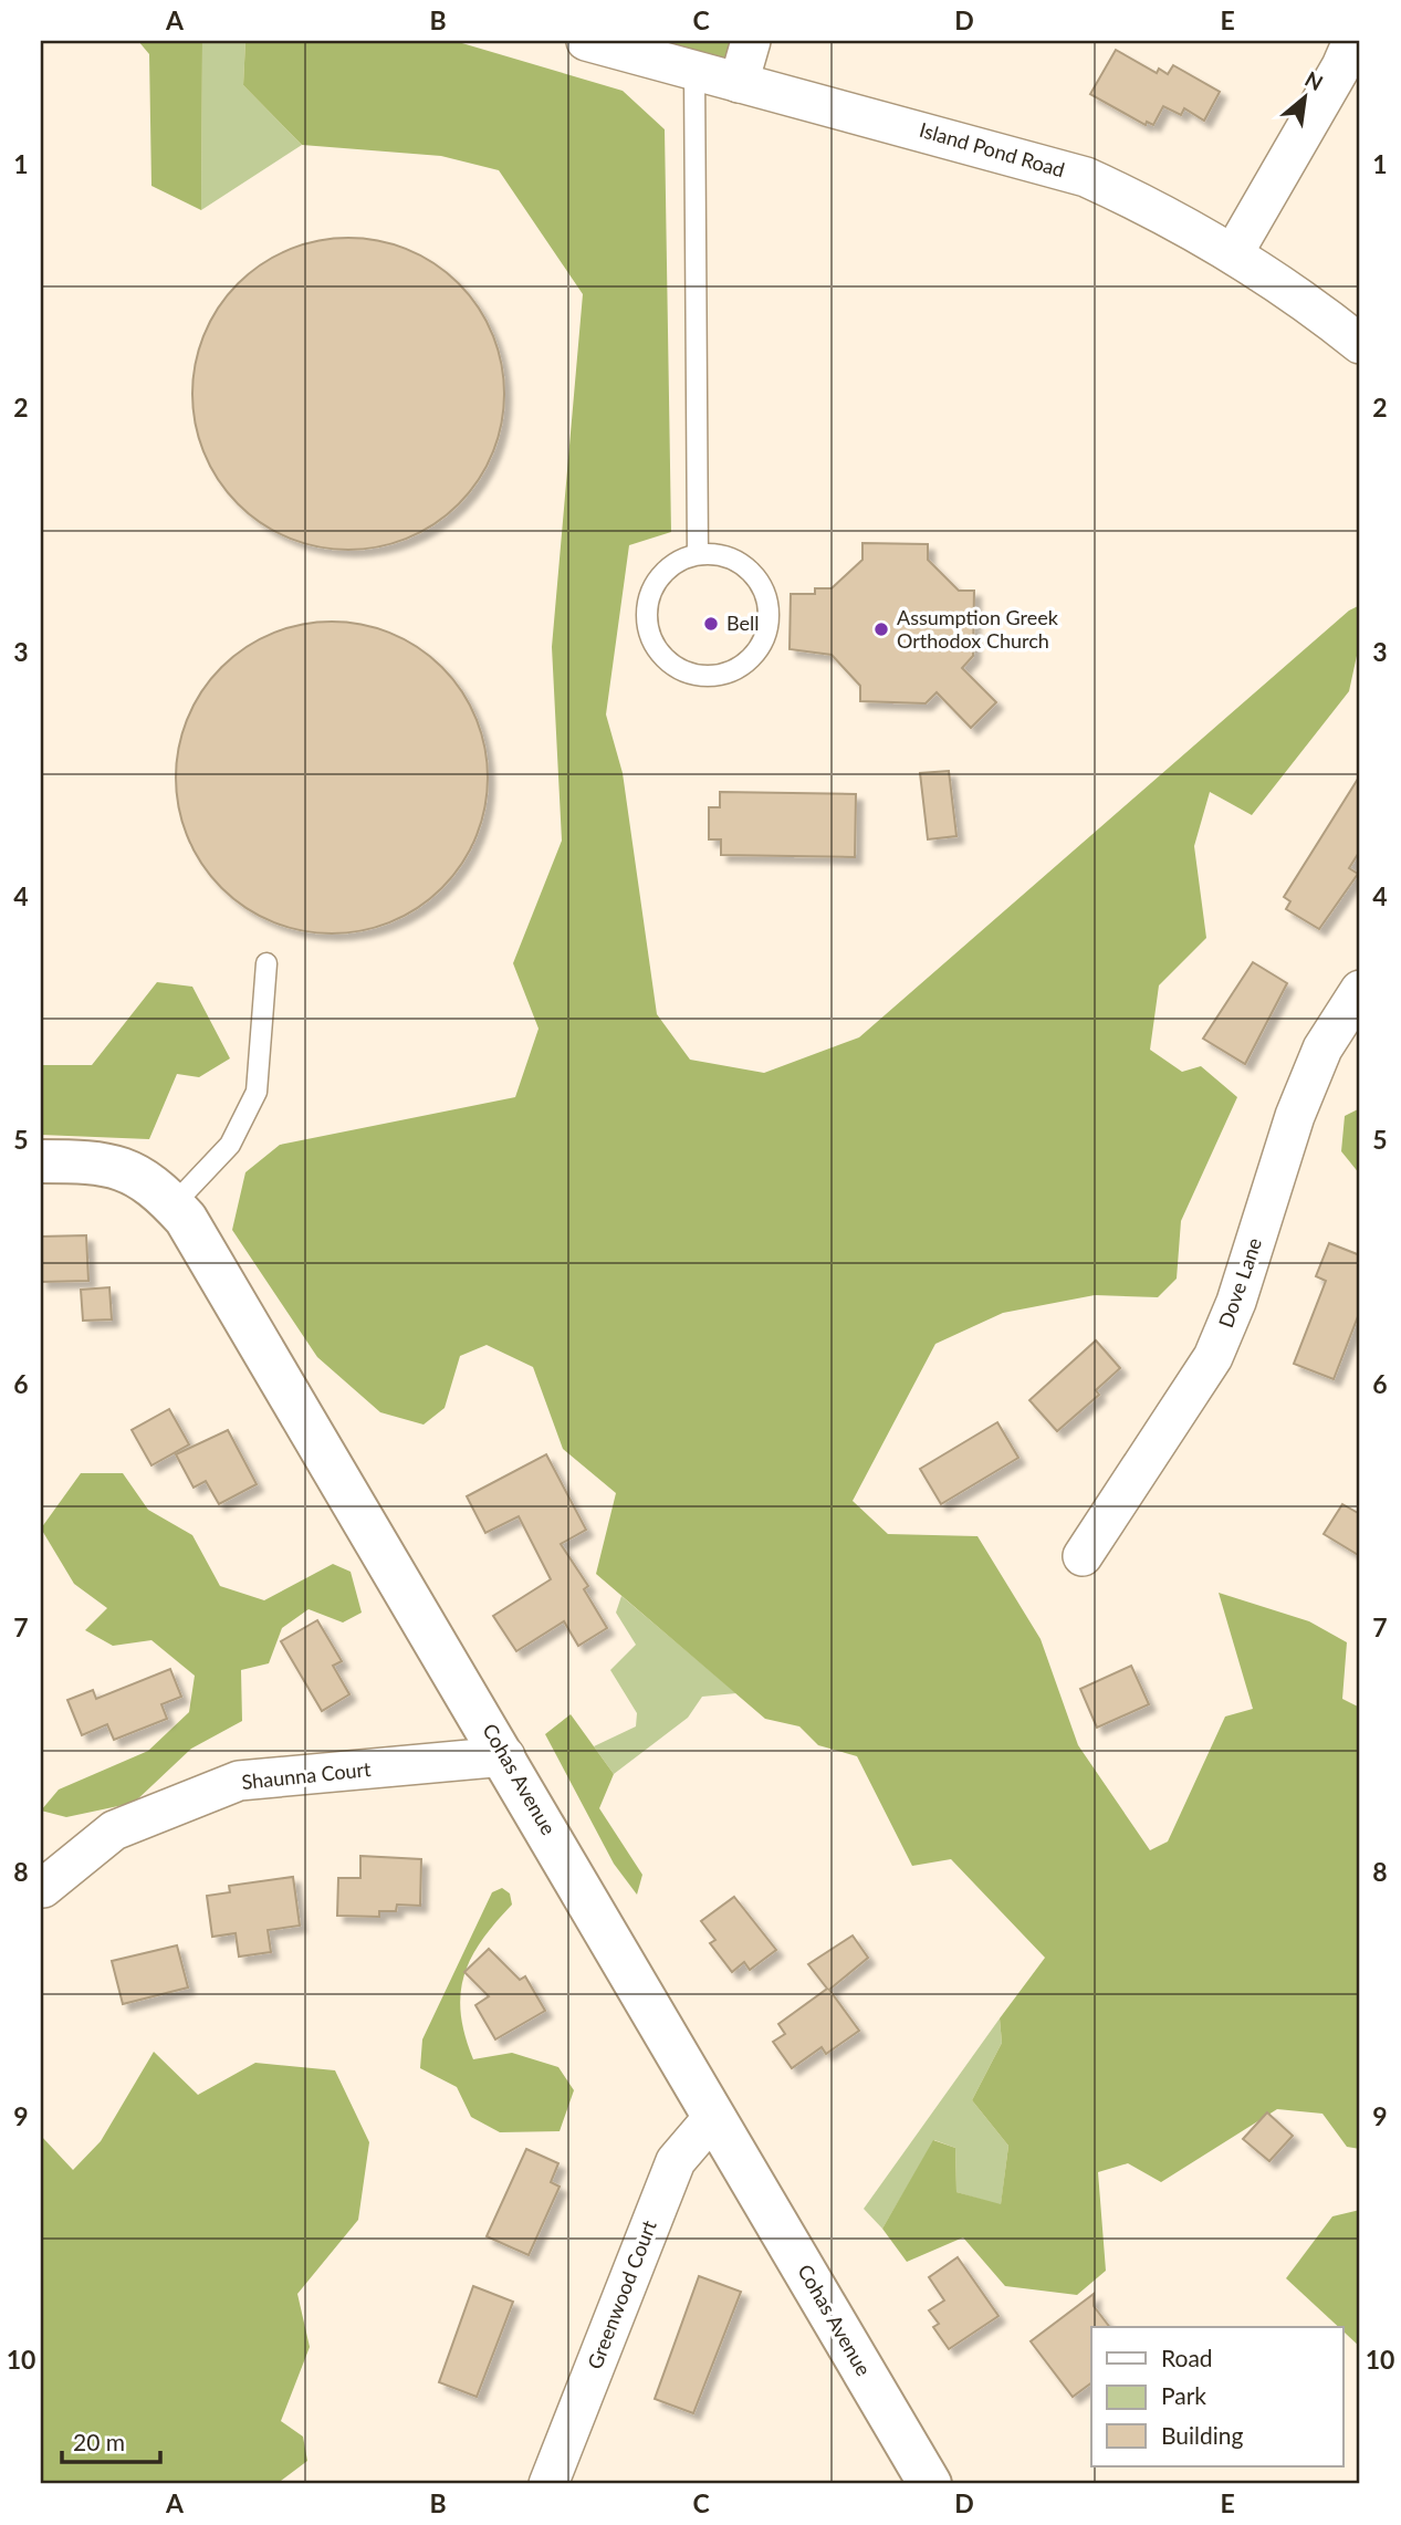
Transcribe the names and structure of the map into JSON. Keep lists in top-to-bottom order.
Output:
{
  "streets": {
    "street": [
      "Island Pond Road",
      "Dove Lane",
      "Shaunna Court",
      "Cohas Avenue",
      "Greenwood Court"
    ]
  },
  "crossings": [
    ["Shaunna Court", "Cohas Avenue"],
    ["Cohas Avenue", "Greenwood Court"]
  ],
  "places": ["Bell", "Assumption Greek Orthodox Church"],
  "legend": ["Road", "Park", "Building"],
  "scale_bar": "20 m",
  "north": "top right",
  "grid": {
    "columns": [
      "A",
      "B",
      "C",
      "D",
      "E"
    ],
    "rows": [
      "1",
      "2",
      "3",
      "4",
      "5",
      "6",
      "7",
      "8",
      "9",
      "10"
    ]
  }
}
